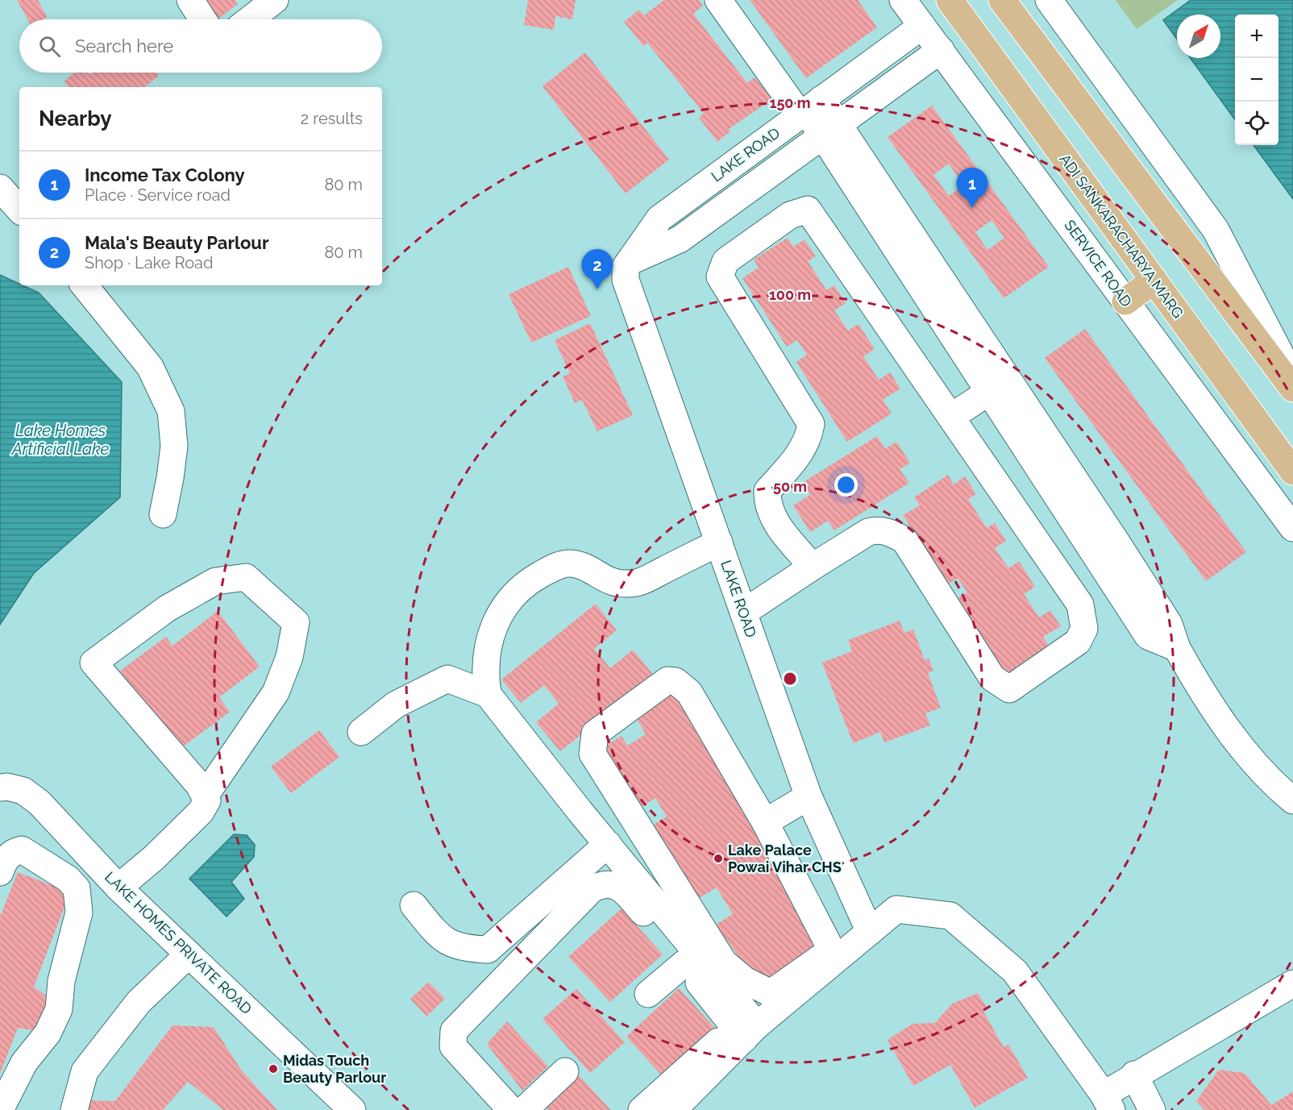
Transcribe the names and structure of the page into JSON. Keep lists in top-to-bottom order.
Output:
{
  "streets": {
    "main road": ["ADI SANKARACHARYA MARG"],
    "street": ["LAKE ROAD", "SERVICE ROAD", "LAKE HOMES PRIVATE ROAD"]
  },
  "crossings": [
    ["LAKE ROAD", "SERVICE ROAD"]
  ],
  "water": ["Lake Homes Artificial Lake"],
  "places": ["Lake Palace Powai Vihar CHS", "Midas Touch Beauty Parlour"],
  "north": "top right",
  "page": {
    "map_buttons": ["+", "−"],
    "search": "Search here",
    "heading": ["Nearby", "2 results"],
    "list": [
      {
        "mark": "1",
        "name": "Income Tax Colony",
        "note": "Place · Service road",
        "value": "80 m"
      },
      {
        "mark": "2",
        "name": "Mala's Beauty Parlour",
        "note": "Shop · Lake Road",
        "value": "80 m"
      }
    ],
    "pins": ["1", "2"]
  },
  "rings": ["150 m", "100 m", "50 m"]
}
